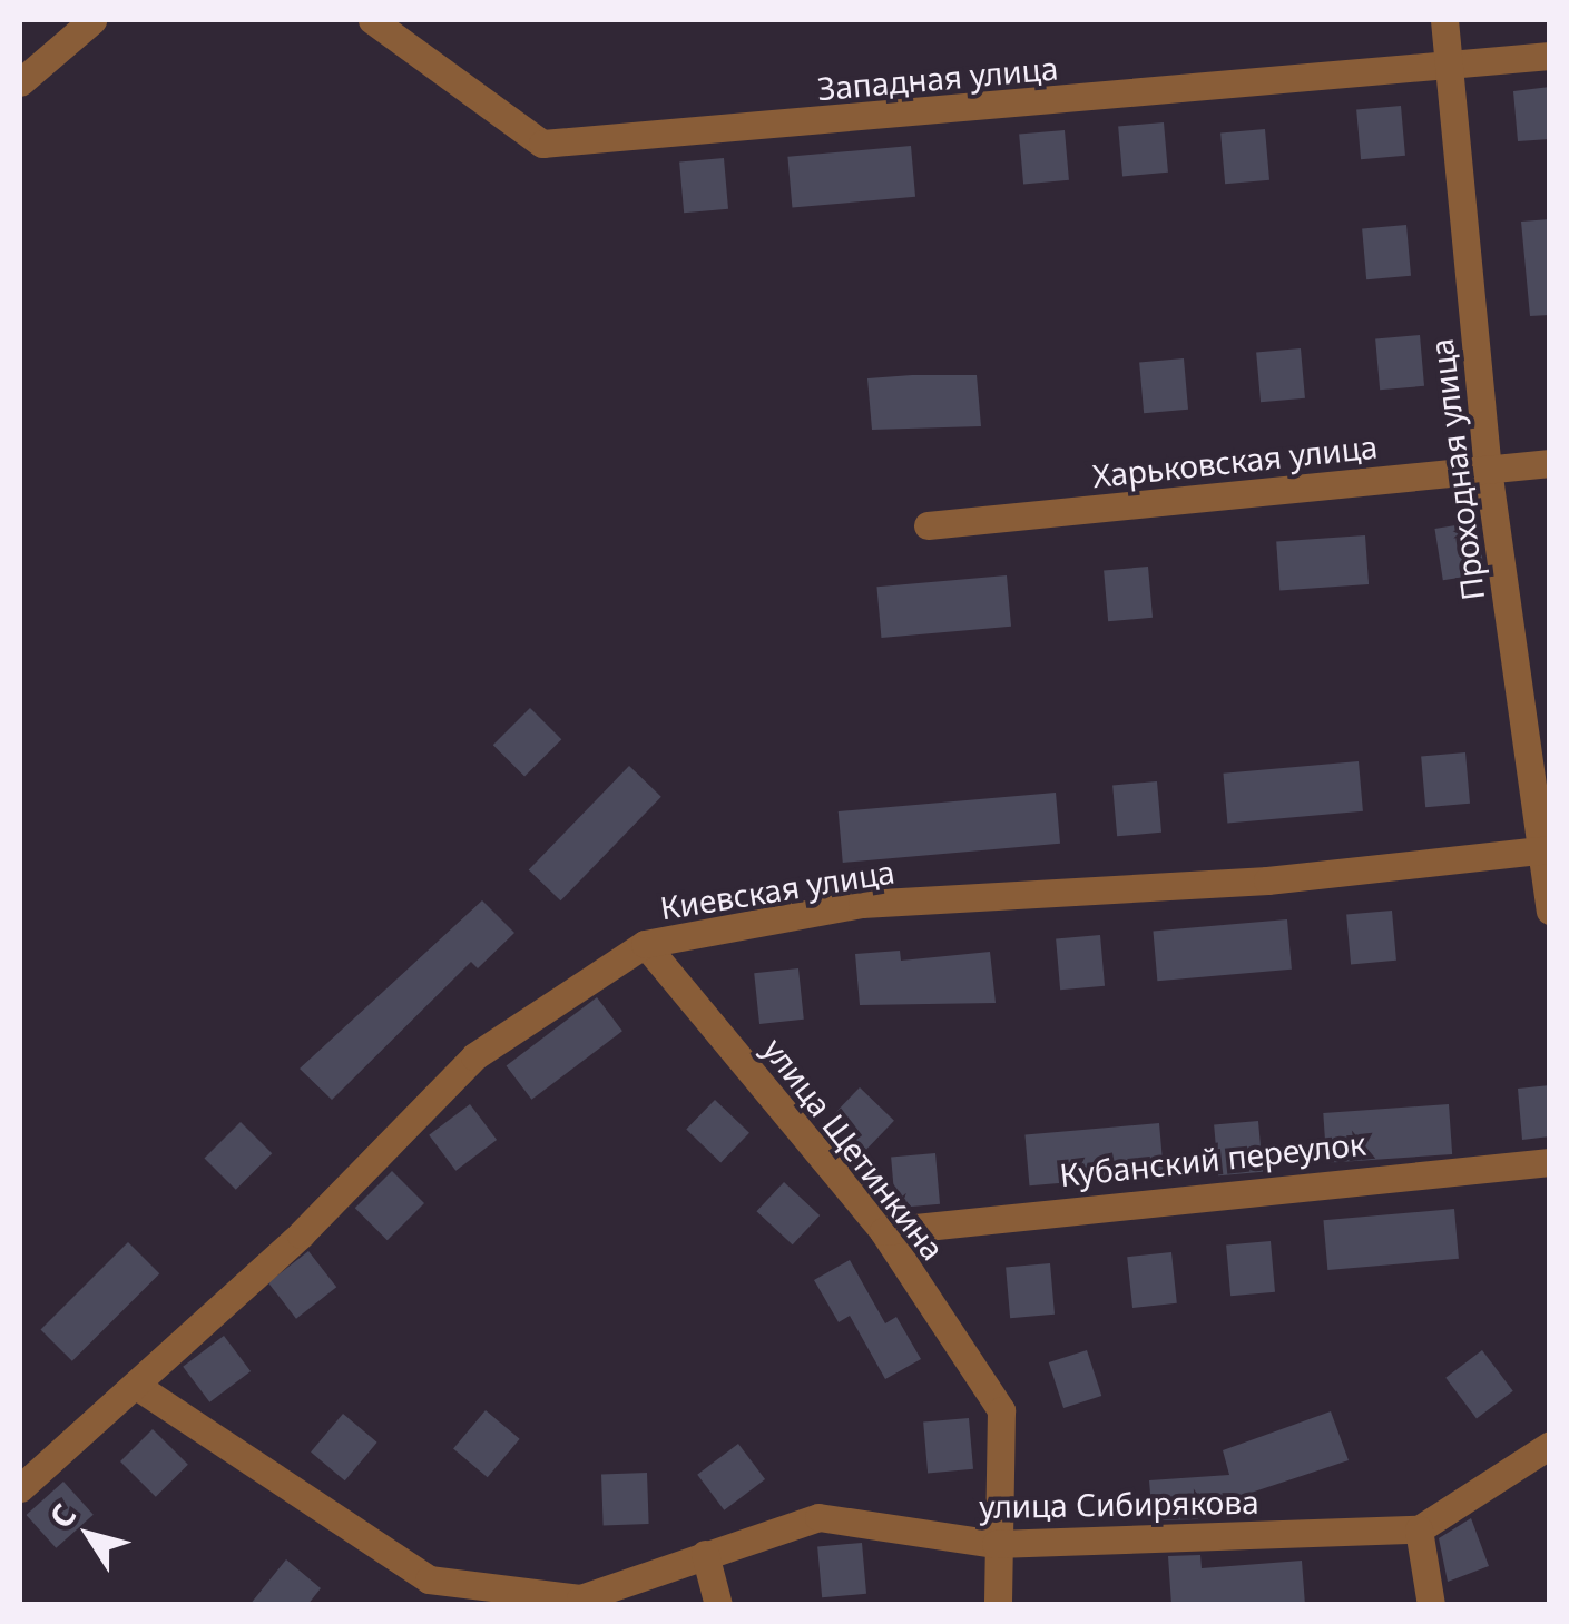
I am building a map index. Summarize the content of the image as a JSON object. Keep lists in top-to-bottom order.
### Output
{
  "streets": {
    "street": [
      "Западная улица",
      "Харьковская улица",
      "Проходная улица",
      "Киевская улица",
      "улица Щетинкина",
      "Кубанский переулок",
      "улица Сибирякова"
    ]
  },
  "crossings": [
    ["Западная улица", "Проходная улица"],
    ["Харьковская улица", "Проходная улица"],
    ["Проходная улица", "Киевская улица"],
    ["Киевская улица", "улица Щетинкина"],
    ["Киевская улица", "улица Сибирякова"],
    ["улица Щетинкина", "Кубанский переулок"],
    ["улица Щетинкина", "улица Сибирякова"]
  ],
  "north": "top left"
}
